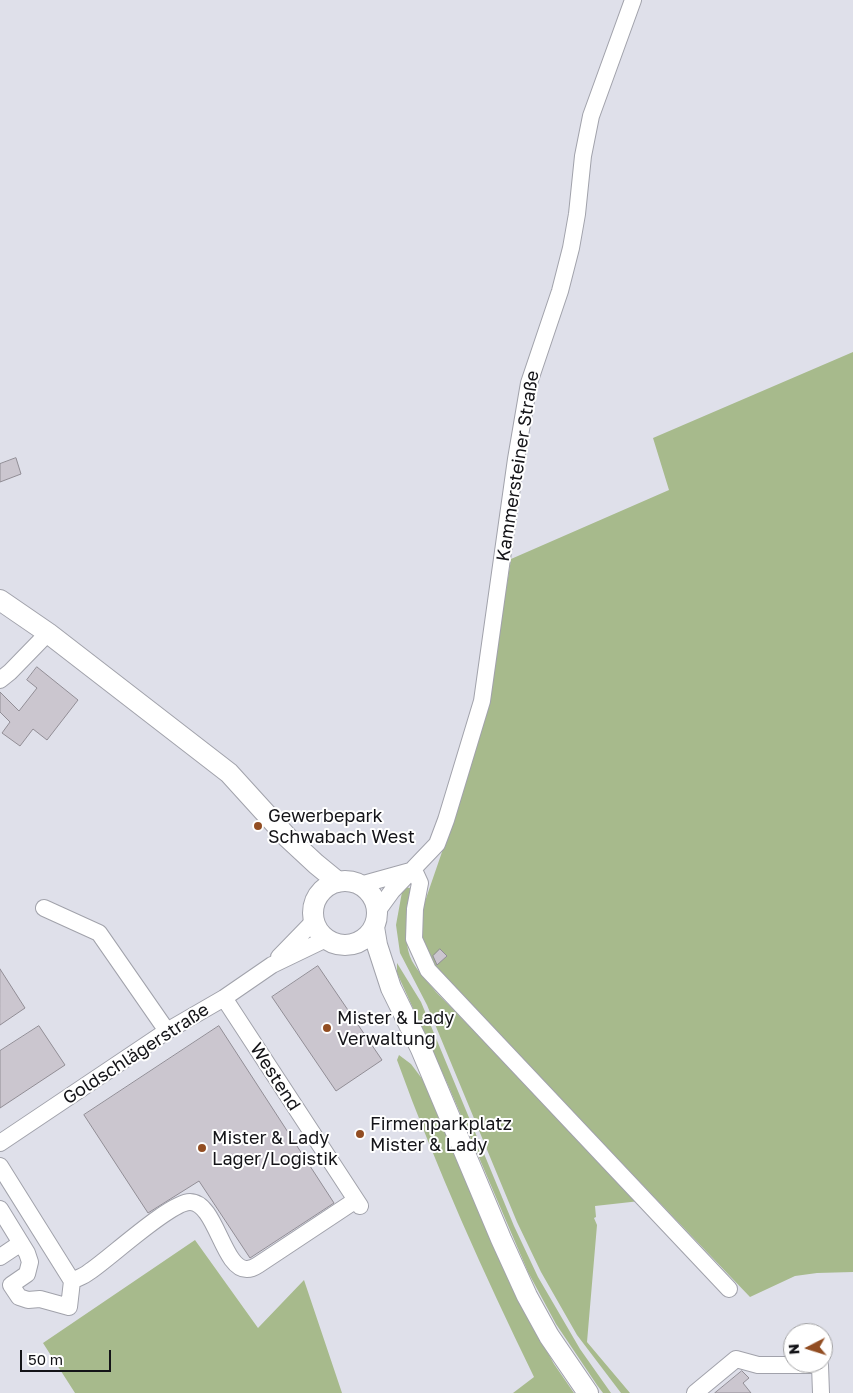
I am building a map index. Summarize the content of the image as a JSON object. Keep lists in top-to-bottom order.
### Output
{
  "streets": {
    "street": ["Kammersteiner Straße", "Goldschlägerstraße", "Westend"]
  },
  "crossings": [
    ["Kammersteiner Straße", "Goldschlägerstraße"],
    ["Goldschlägerstraße", "Westend"]
  ],
  "places": [
    "Gewerbepark Schwabach West",
    "Mister & Lady Verwaltung",
    "Firmenparkplatz Mister & Lady",
    "Mister & Lady Lager/Logistik"
  ],
  "scale_bar": "50 m",
  "north": "left"
}
